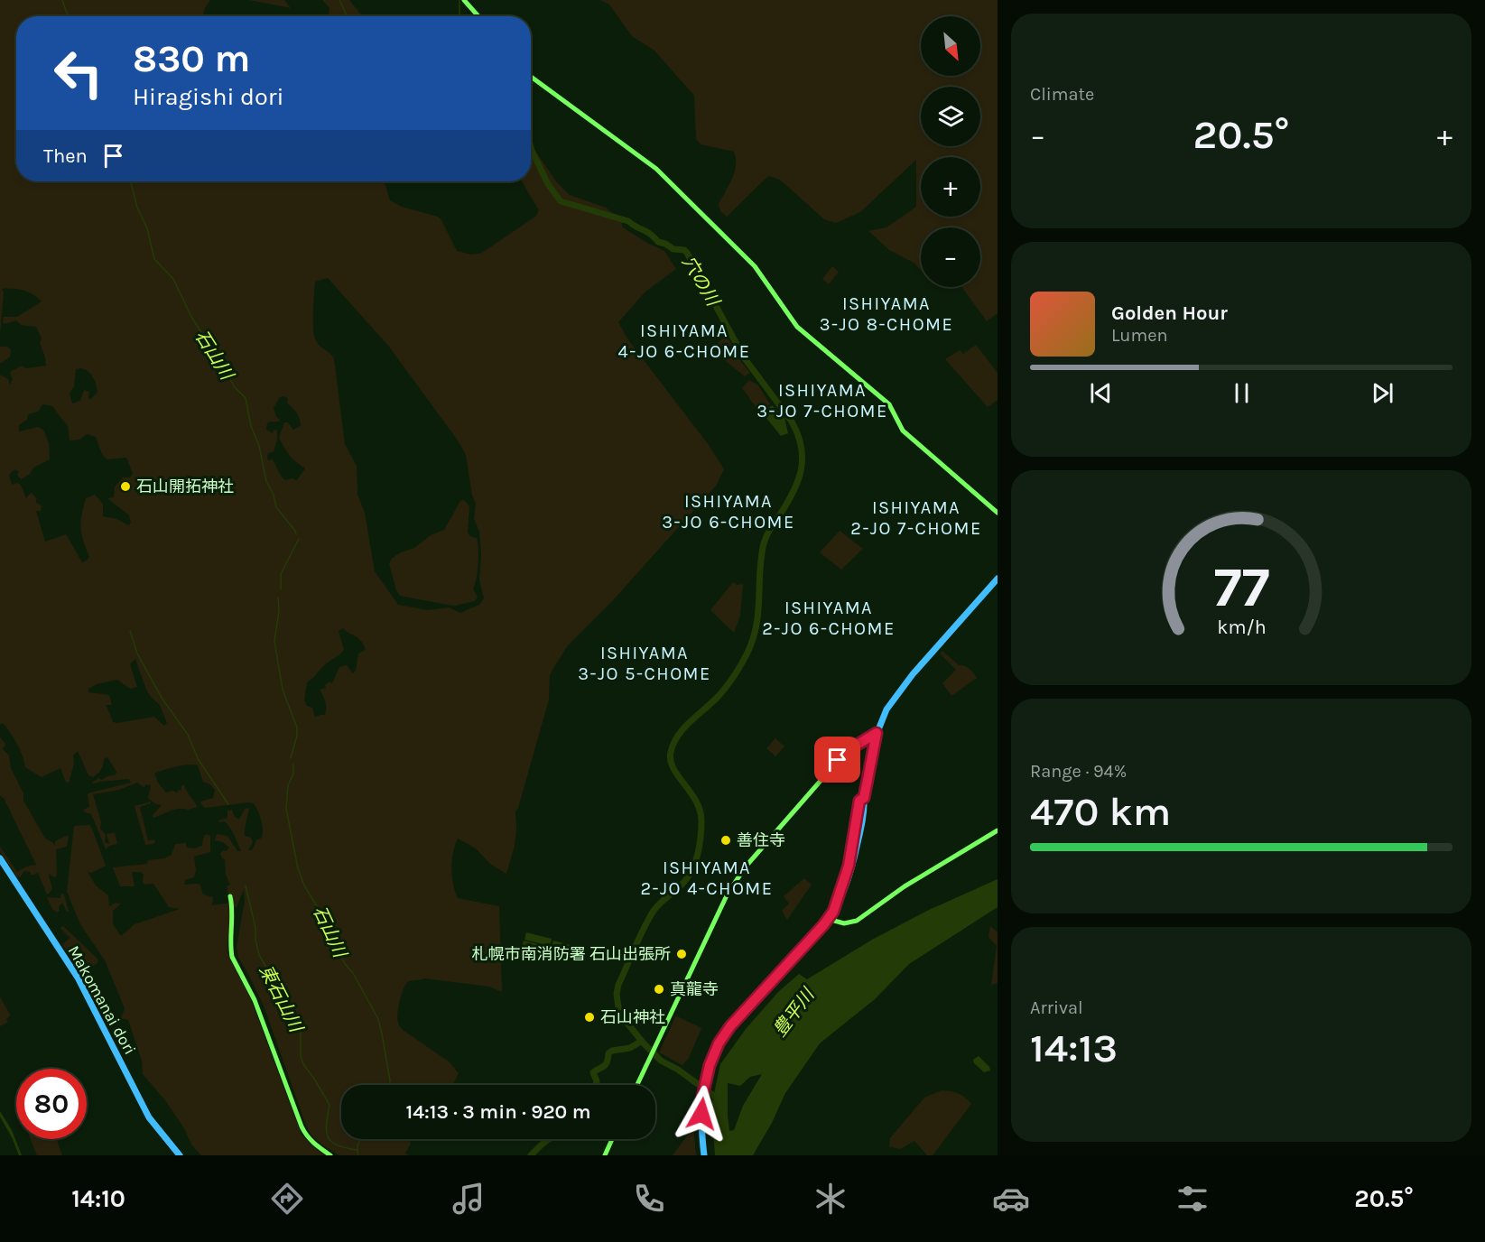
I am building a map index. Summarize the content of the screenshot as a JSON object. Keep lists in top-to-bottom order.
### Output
{
  "streets": {
    "highway": ["Makomanai dori"]
  },
  "districts": [
    "ISHIYAMA 3-JO 8-CHOME",
    "ISHIYAMA 4-JO 6-CHOME",
    "ISHIYAMA 3-JO 7-CHOME",
    "ISHIYAMA 3-JO 6-CHOME",
    "ISHIYAMA 2-JO 7-CHOME",
    "ISHIYAMA 2-JO 6-CHOME",
    "ISHIYAMA 3-JO 5-CHOME",
    "ISHIYAMA 2-JO 4-CHOME"
  ],
  "water": [
    "穴の川",
    "石山川",
    "東石山川",
    "豊平川"
  ],
  "places": [
    "石山開拓神社",
    "善住寺",
    "札幌市南消防署 石山出張所",
    "真龍寺",
    "石山神社"
  ],
  "north": "bottom right",
  "page": {
    "tile": [
      "Climate",
      ["Range · 94%", "470 km"],
      ["Arrival", "14:13"]
    ],
    "map_buttons": ["+", "−"],
    "turn": ["830 m", "Hiragishi dori"],
    "heat": ["−", "20.5°", "+"],
    "then": "Then",
    "song": ["Golden Hour", "Lumen"],
    "limit": "80",
    "trip": "14:13 · 3 min · 920 m",
    "tabs": ["14:10", "20.5°"],
    "gauge": ["77", "km/h"]
  }
}
